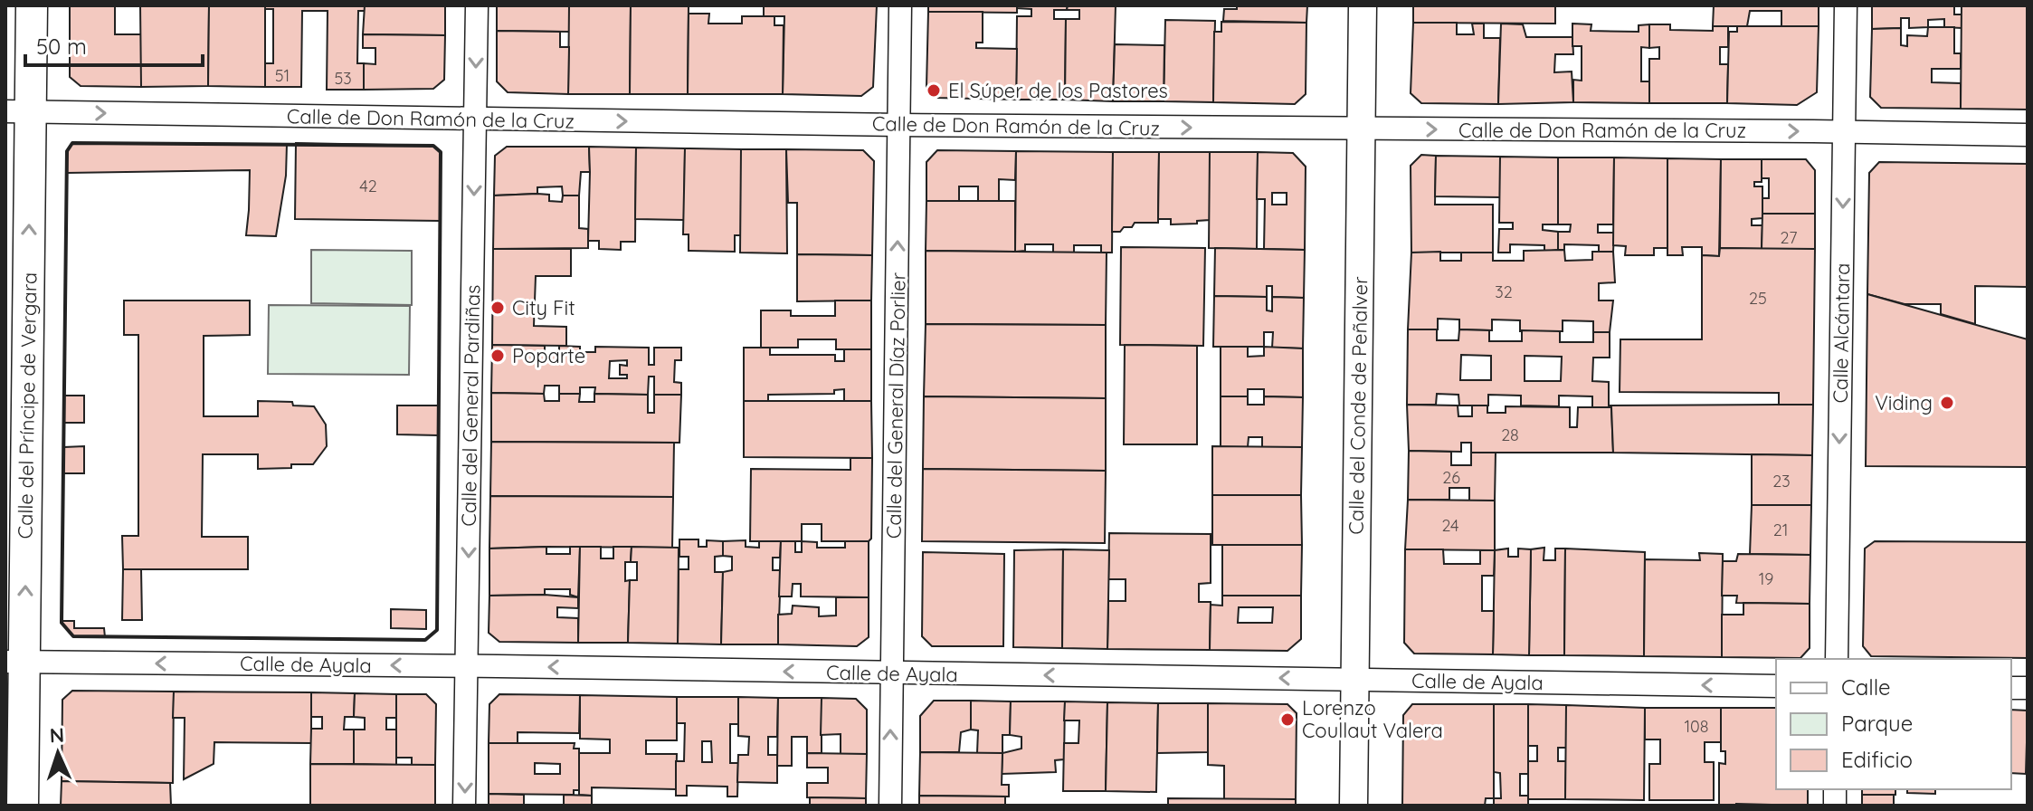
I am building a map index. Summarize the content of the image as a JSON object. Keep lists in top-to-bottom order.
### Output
{
  "streets": {
    "main road": ["Calle del Príncipe de Vergara"],
    "street": [
      "Calle de Don Ramón de la Cruz",
      "Calle Alcántara",
      "Calle del General Pardiñas",
      "Calle del General Díaz Porlier",
      "Calle del Conde de Peñalver",
      "Calle de Ayala"
    ]
  },
  "crossings": [
    ["Calle de Don Ramón de la Cruz", "Calle Alcántara"],
    ["Calle de Don Ramón de la Cruz", "Calle del Príncipe de Vergara"],
    ["Calle de Don Ramón de la Cruz", "Calle del General Pardiñas"],
    ["Calle de Don Ramón de la Cruz", "Calle del General Díaz Porlier"],
    ["Calle de Don Ramón de la Cruz", "Calle del Conde de Peñalver"],
    ["Calle del Príncipe de Vergara", "Calle de Ayala"],
    ["Calle del General Pardiñas", "Calle de Ayala"],
    ["Calle del General Díaz Porlier", "Calle de Ayala"],
    ["Calle del Conde de Peñalver", "Calle de Ayala"]
  ],
  "one_way": [
    "Calle de Don Ramón de la Cruz",
    "Calle Alcántara",
    "Calle del Príncipe de Vergara",
    "Calle del General Pardiñas",
    "Calle del General Díaz Porlier",
    "Calle de Ayala"
  ],
  "places": [
    "El Súper de los Pastores",
    "City Fit",
    "Poparte",
    "Viding",
    "Lorenzo Coullaut Valera"
  ],
  "house_numbers": [
    "51",
    "53",
    "42",
    "27",
    "32",
    "25",
    "28",
    "26",
    "23",
    "24",
    "21",
    "19",
    "108"
  ],
  "legend": ["Calle", "Parque", "Edificio"],
  "scale_bar": "50 m",
  "north": "top"
}
